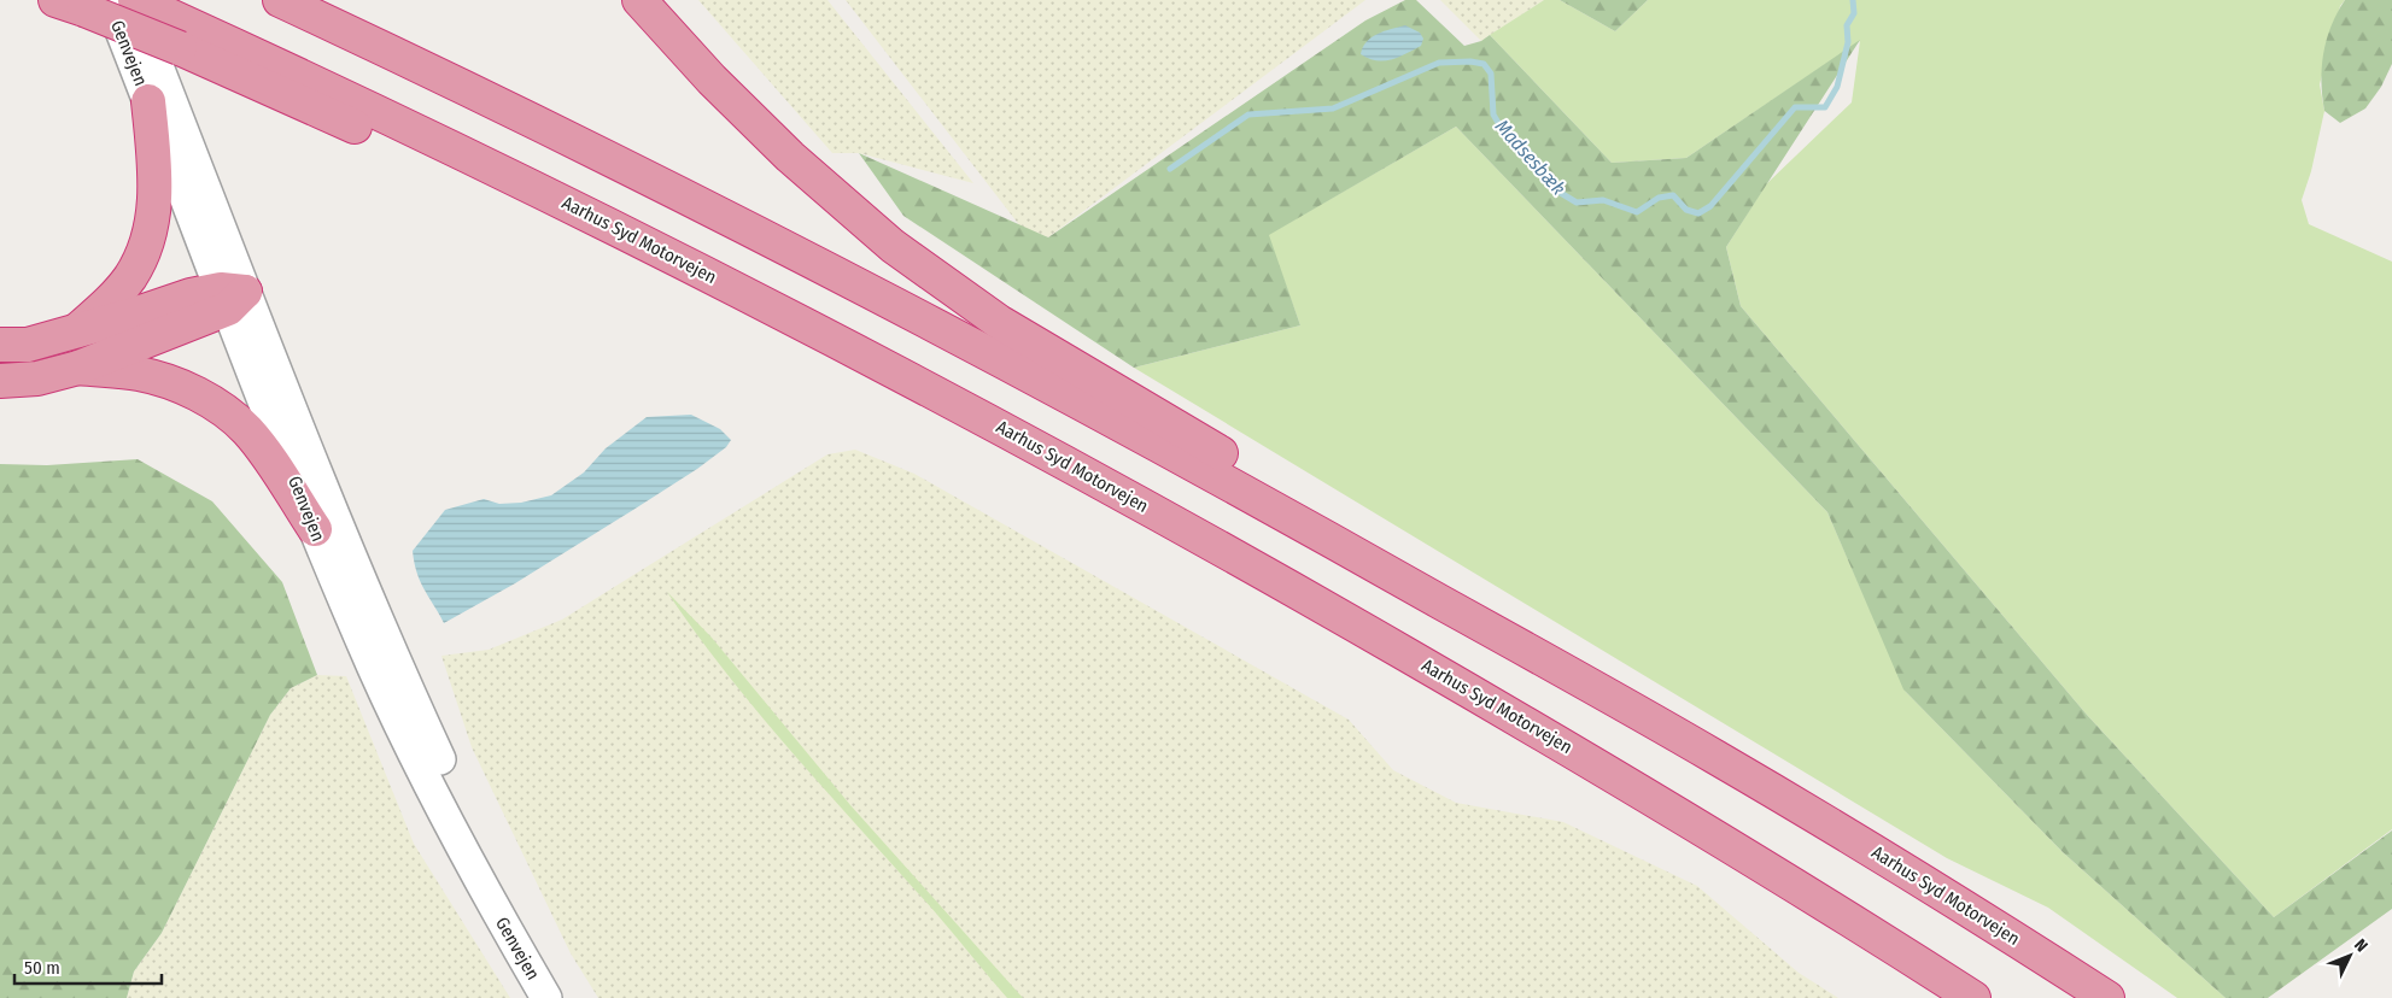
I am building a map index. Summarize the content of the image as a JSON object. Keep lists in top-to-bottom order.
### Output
{
  "streets": {
    "highway": ["Aarhus Syd Motorvejen"],
    "street": ["Genvejen"]
  },
  "crossings": [
    ["Genvejen", "Aarhus Syd Motorvejen"]
  ],
  "water": ["Madsesbæk"],
  "scale_bar": "50 m",
  "north": "top right"
}
